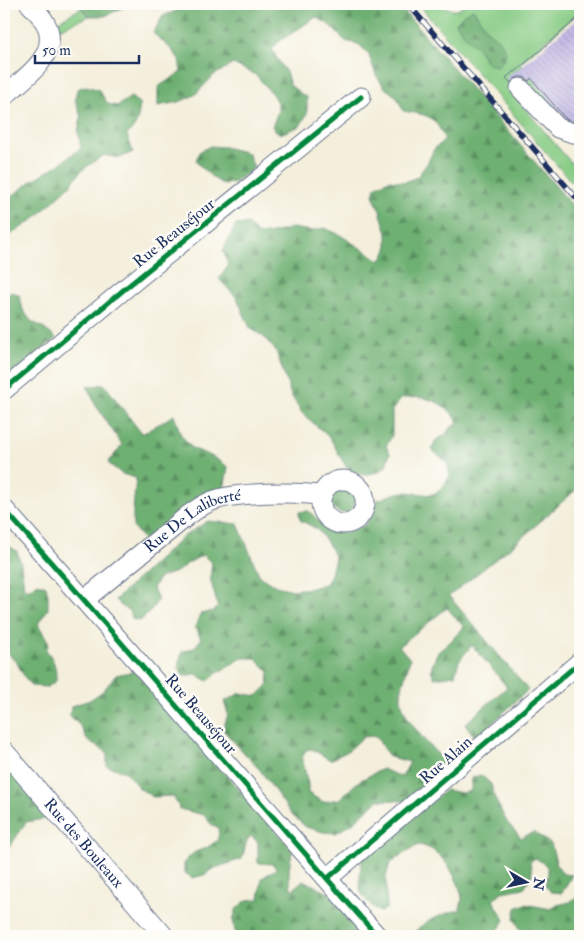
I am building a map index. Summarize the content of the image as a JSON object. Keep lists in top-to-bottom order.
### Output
{
  "streets": {
    "street": [
      "Rue Beauséjour",
      "Rue De Laliberté",
      "Rue Alain",
      "Rue des Bouleaux"
    ]
  },
  "crossings": [
    ["Rue Beauséjour", "Rue De Laliberté"],
    ["Rue Beauséjour", "Rue Alain"]
  ],
  "scale_bar": "50 m",
  "north": "right"
}
